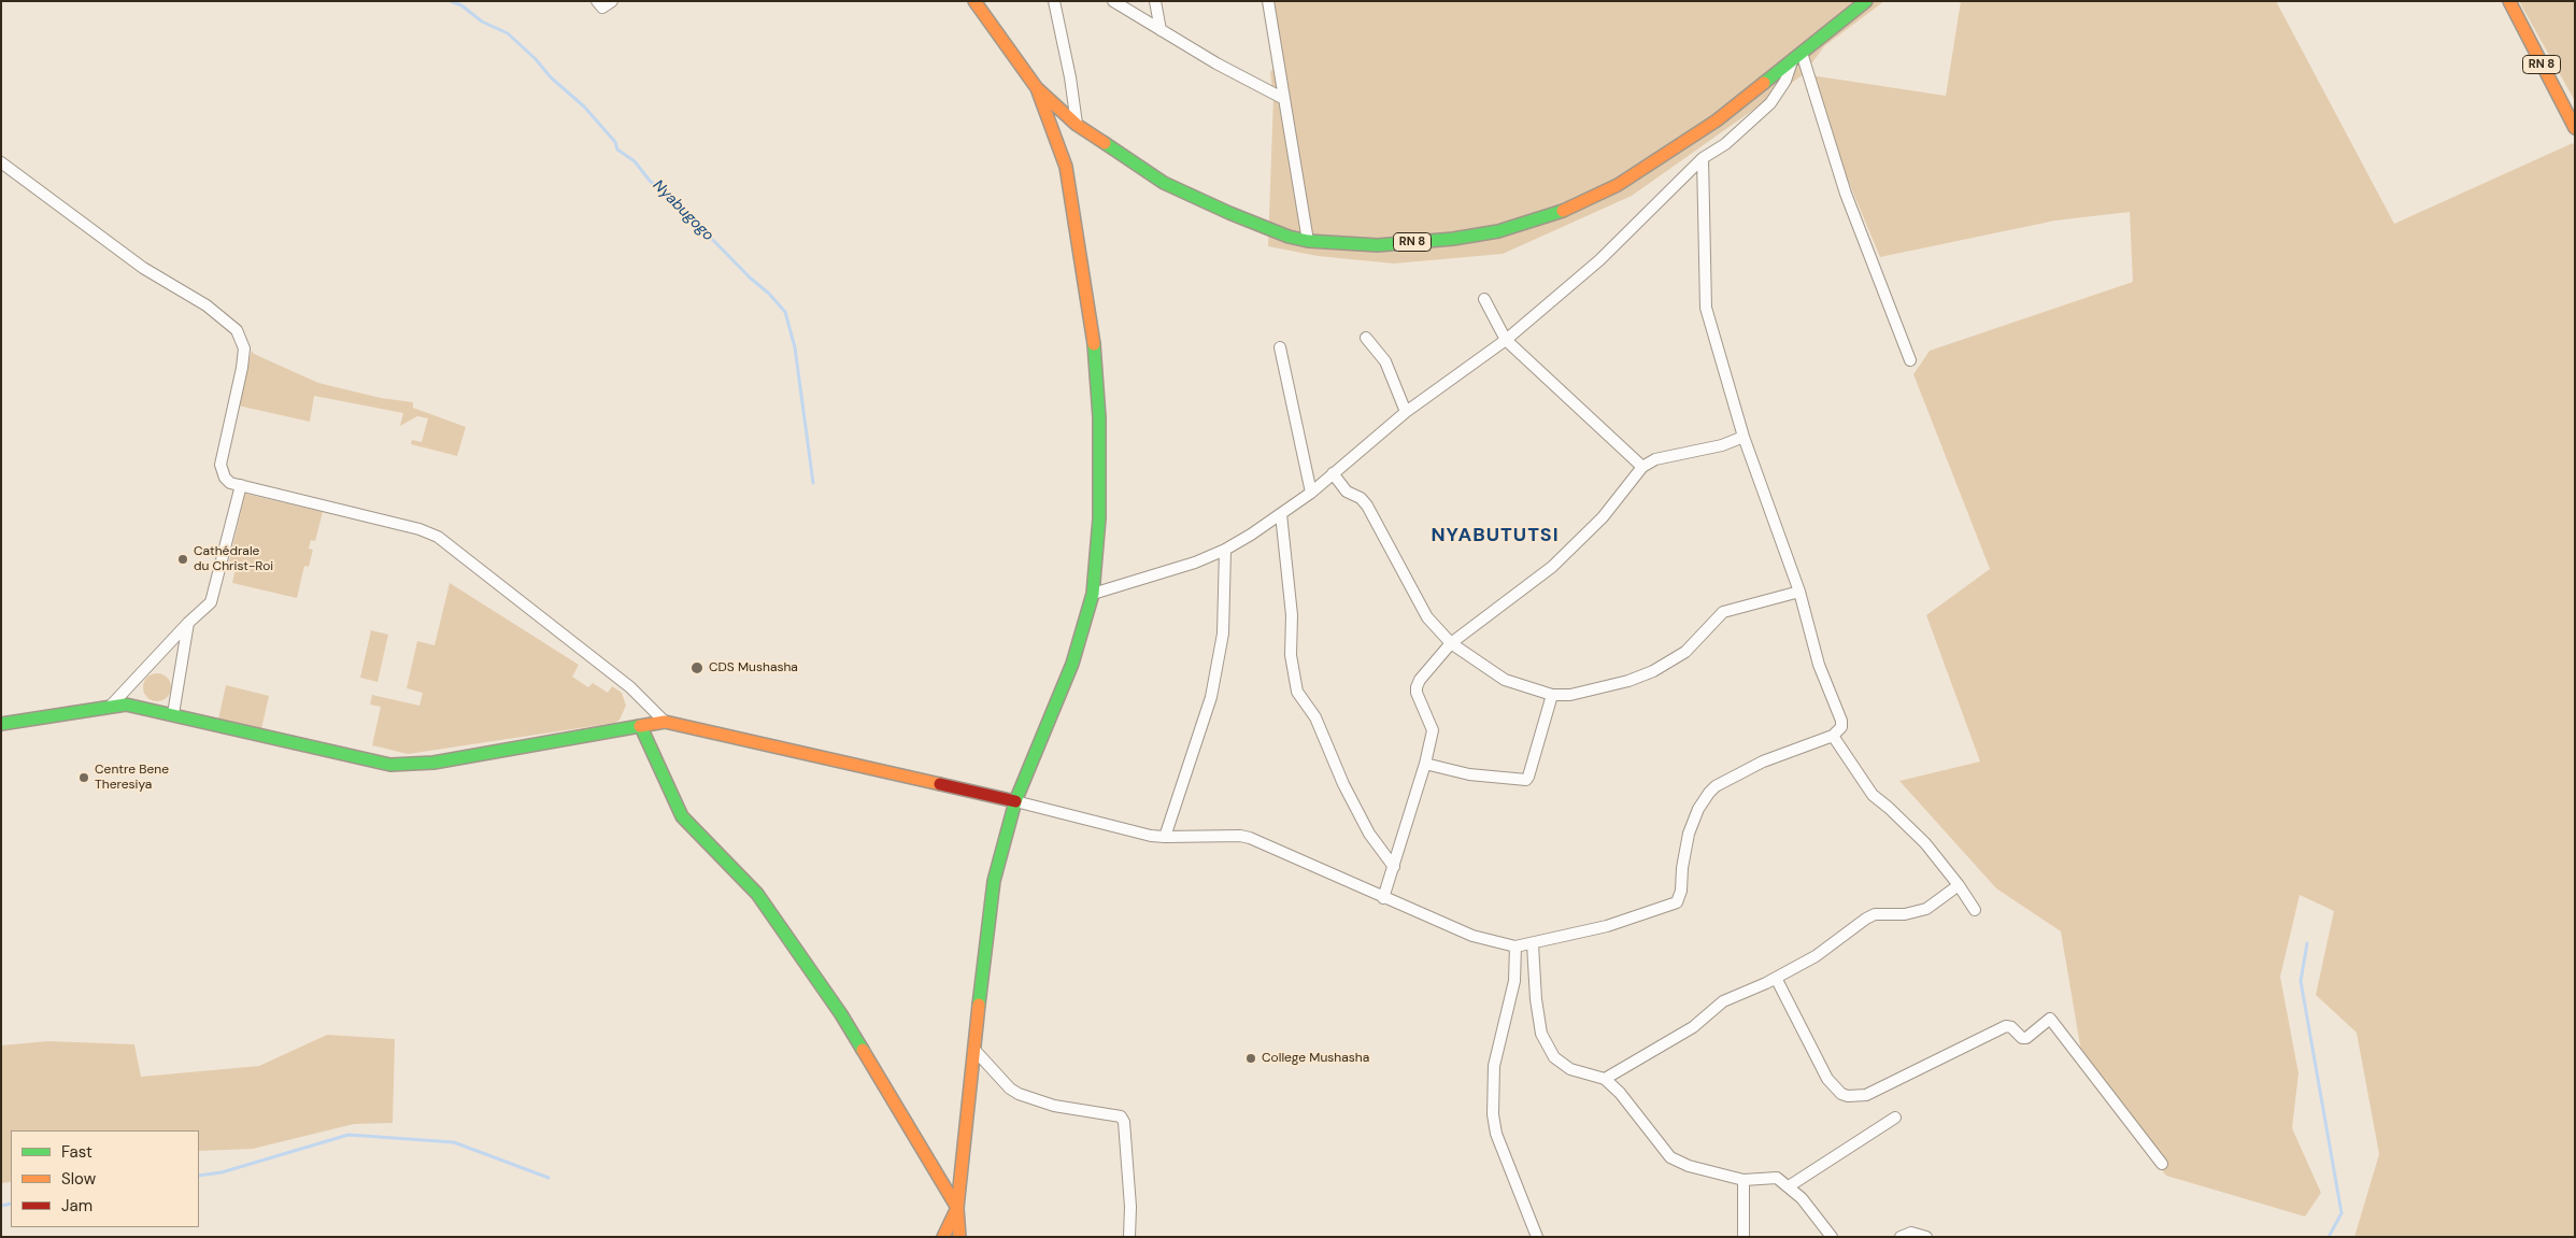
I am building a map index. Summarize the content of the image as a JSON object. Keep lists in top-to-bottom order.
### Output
{
  "streets": {
    "street": ["RN 8"]
  },
  "districts": ["NYABUTUTSI"],
  "water": ["Nyabugogo"],
  "places": [
    "Cathédrale du Christ-Roi",
    "CDS Mushasha",
    "Centre Bene Theresiya",
    "College Mushasha"
  ],
  "legend": ["Fast", "Slow", "Jam"]
}
